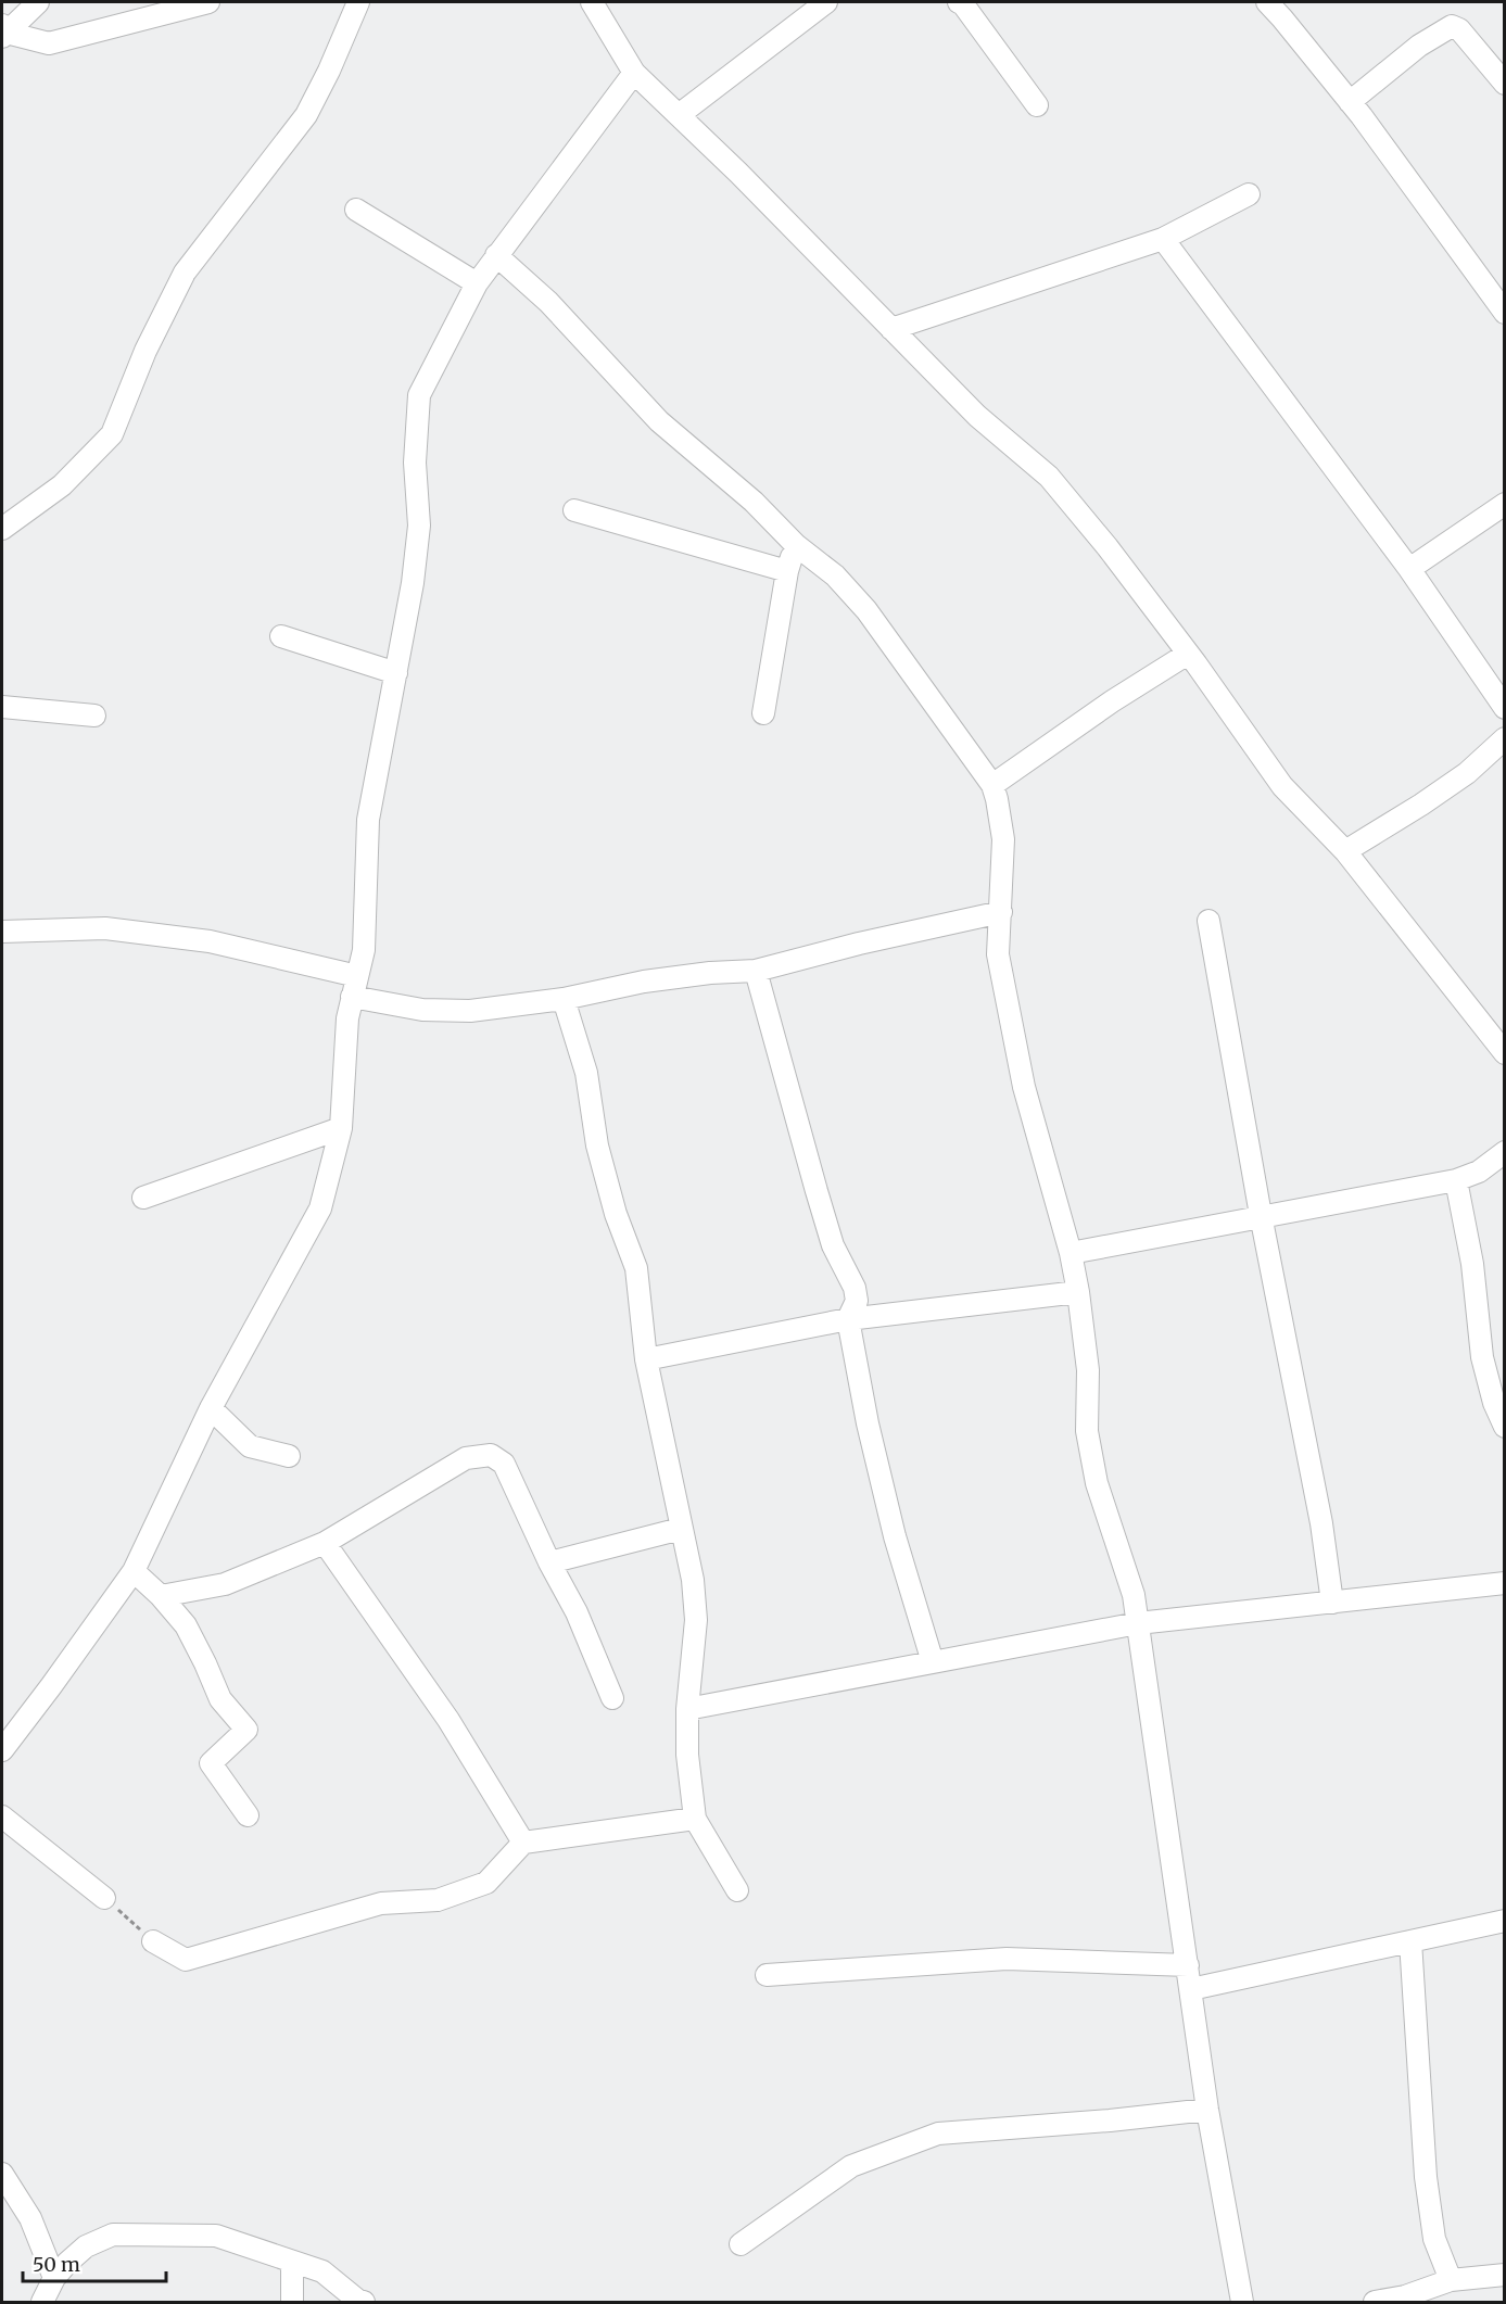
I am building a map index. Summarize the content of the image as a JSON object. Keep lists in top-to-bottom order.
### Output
{
  "scale_bar": "50 m"
}
